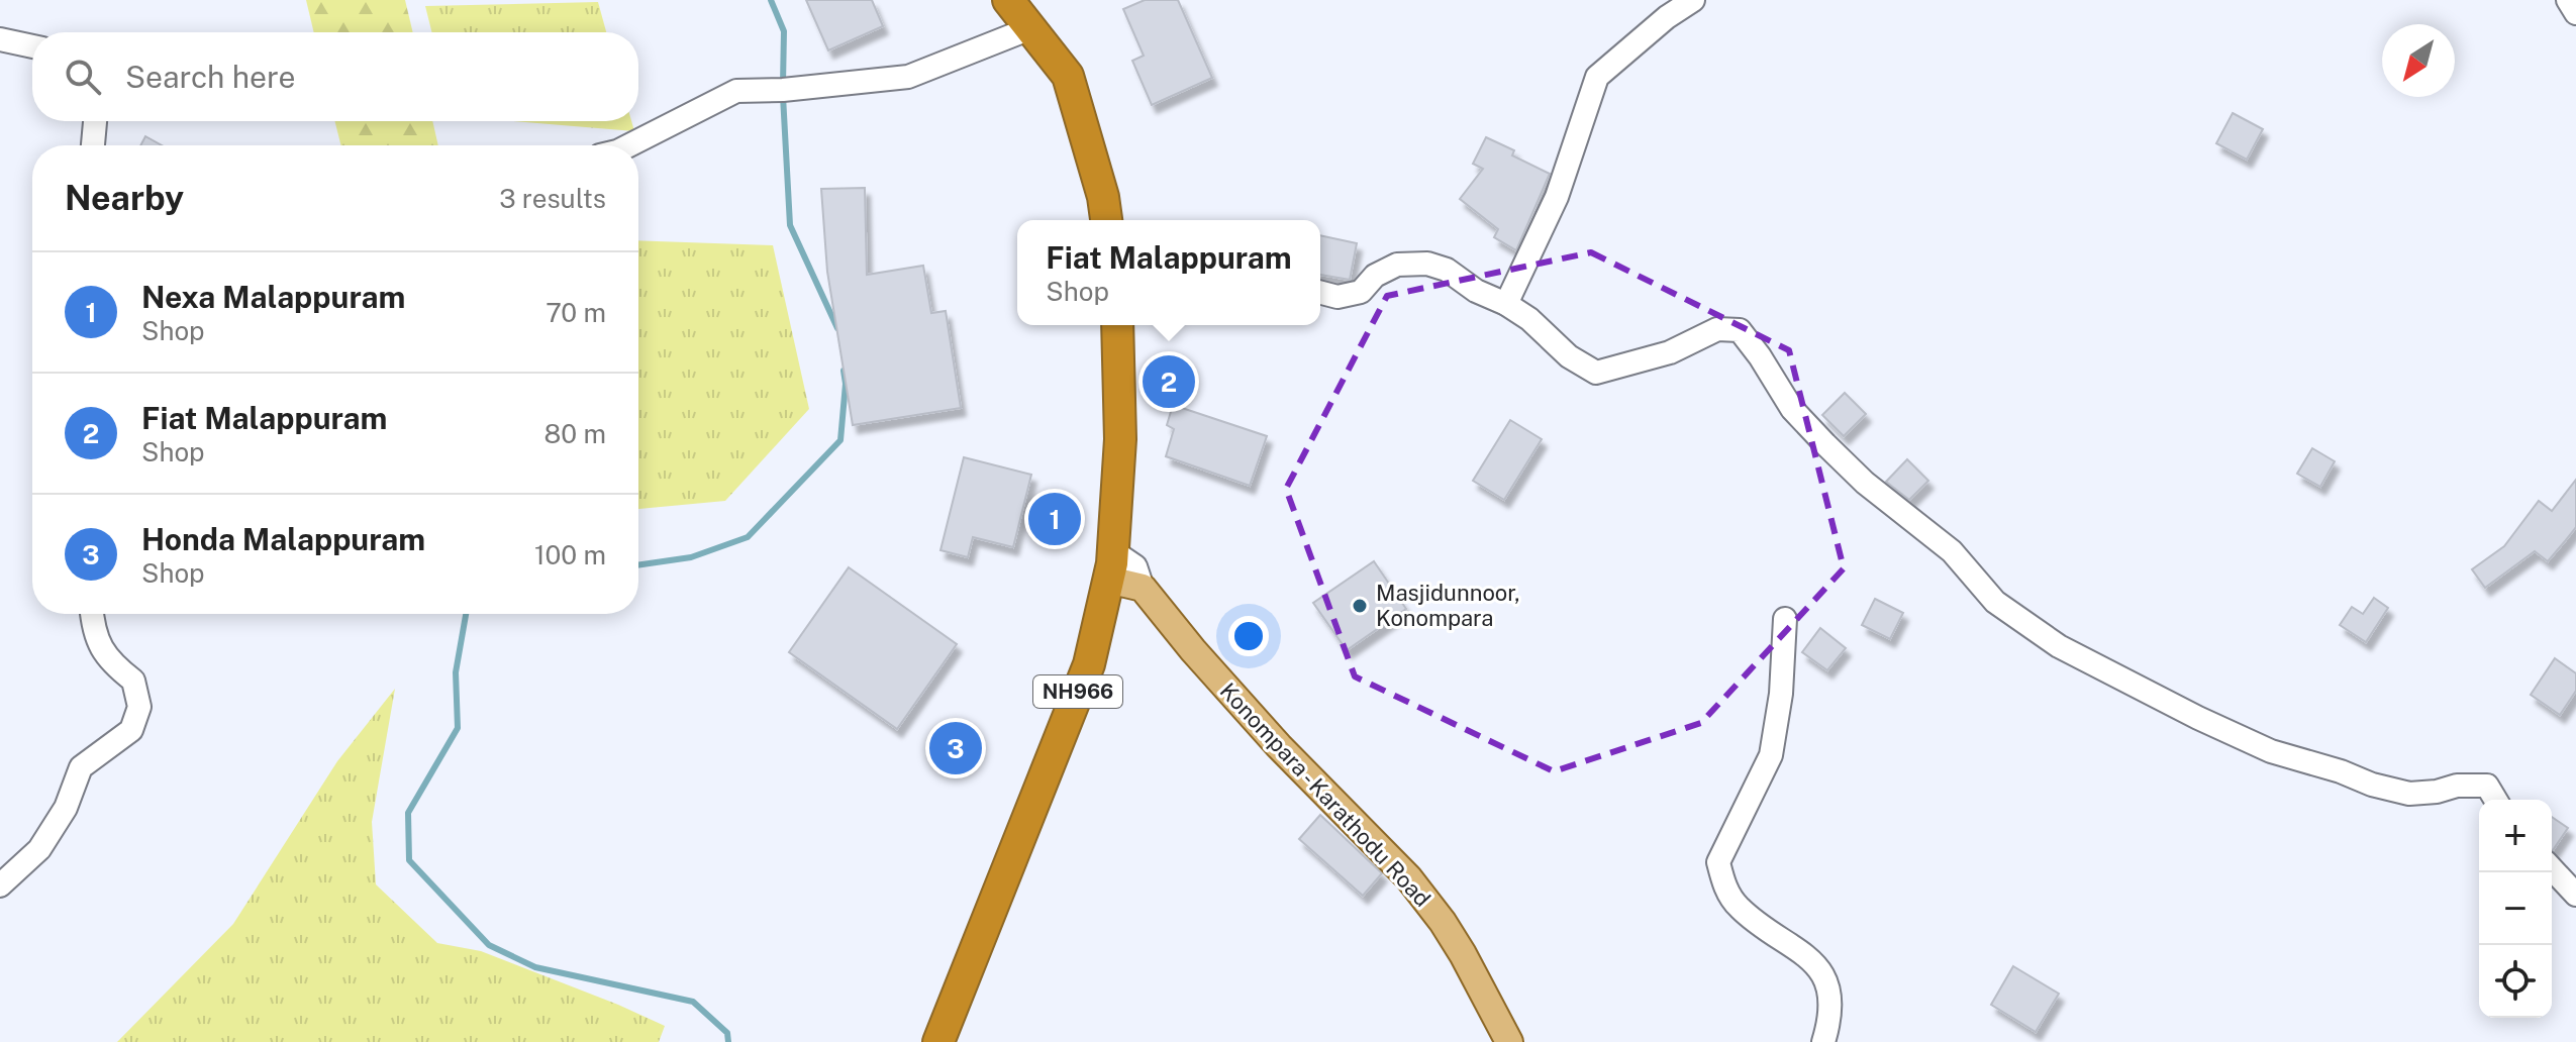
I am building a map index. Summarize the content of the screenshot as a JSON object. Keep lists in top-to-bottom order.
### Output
{
  "streets": {
    "highway": ["NH966"],
    "main road": ["Konompara - Karathodu Road"]
  },
  "crossings": [
    ["NH966", "Konompara - Karathodu Road"]
  ],
  "places": ["Masjidunnoor, Konompara"],
  "north": "bottom left",
  "page": {
    "search": "Search here",
    "heading": ["Nearby", "3 results"],
    "popup": ["Fiat Malappuram", "Shop"],
    "list": [
      {
        "mark": "1",
        "name": "Nexa Malappuram",
        "note": "Shop",
        "value": "70 m"
      },
      {
        "mark": "2",
        "name": "Fiat Malappuram",
        "note": "Shop",
        "value": "80 m"
      },
      {
        "mark": "3",
        "name": "Honda Malappuram",
        "note": "Shop",
        "value": "100 m"
      }
    ],
    "pins": ["2", "1", "3"],
    "map_buttons": ["+", "−"]
  }
}
